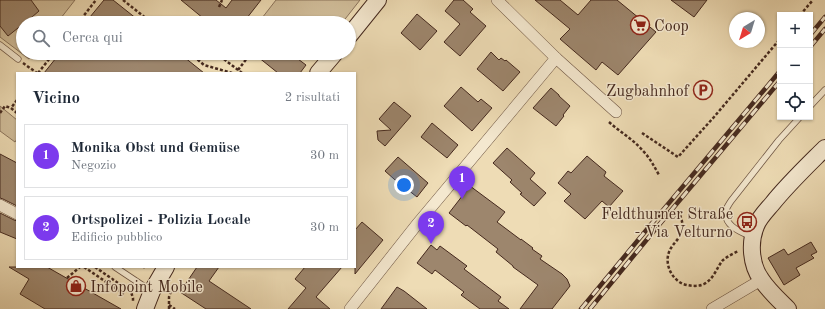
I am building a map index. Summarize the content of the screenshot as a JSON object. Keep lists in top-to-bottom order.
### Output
{
  "places": {
    "supermarket": ["Coop"],
    "parking": ["Zugbahnhof"],
    "bus stop": ["Feldthurner Straße - Via Velturno"],
    "shop": ["Infopoint Mobile"]
  },
  "north": "bottom left",
  "page": {
    "map_buttons": ["+", "−"],
    "search": "Cerca qui",
    "heading": ["Vicino", "2 risultati"],
    "list": [
      {
        "mark": "1",
        "name": "Monika Obst und Gemüse",
        "note": "Negozio",
        "value": "30 m"
      },
      {
        "mark": "2",
        "name": "Ortspolizei - Polizia Locale",
        "note": "Edificio pubblico",
        "value": "30 m"
      }
    ],
    "pins": ["1", "2"]
  }
}
